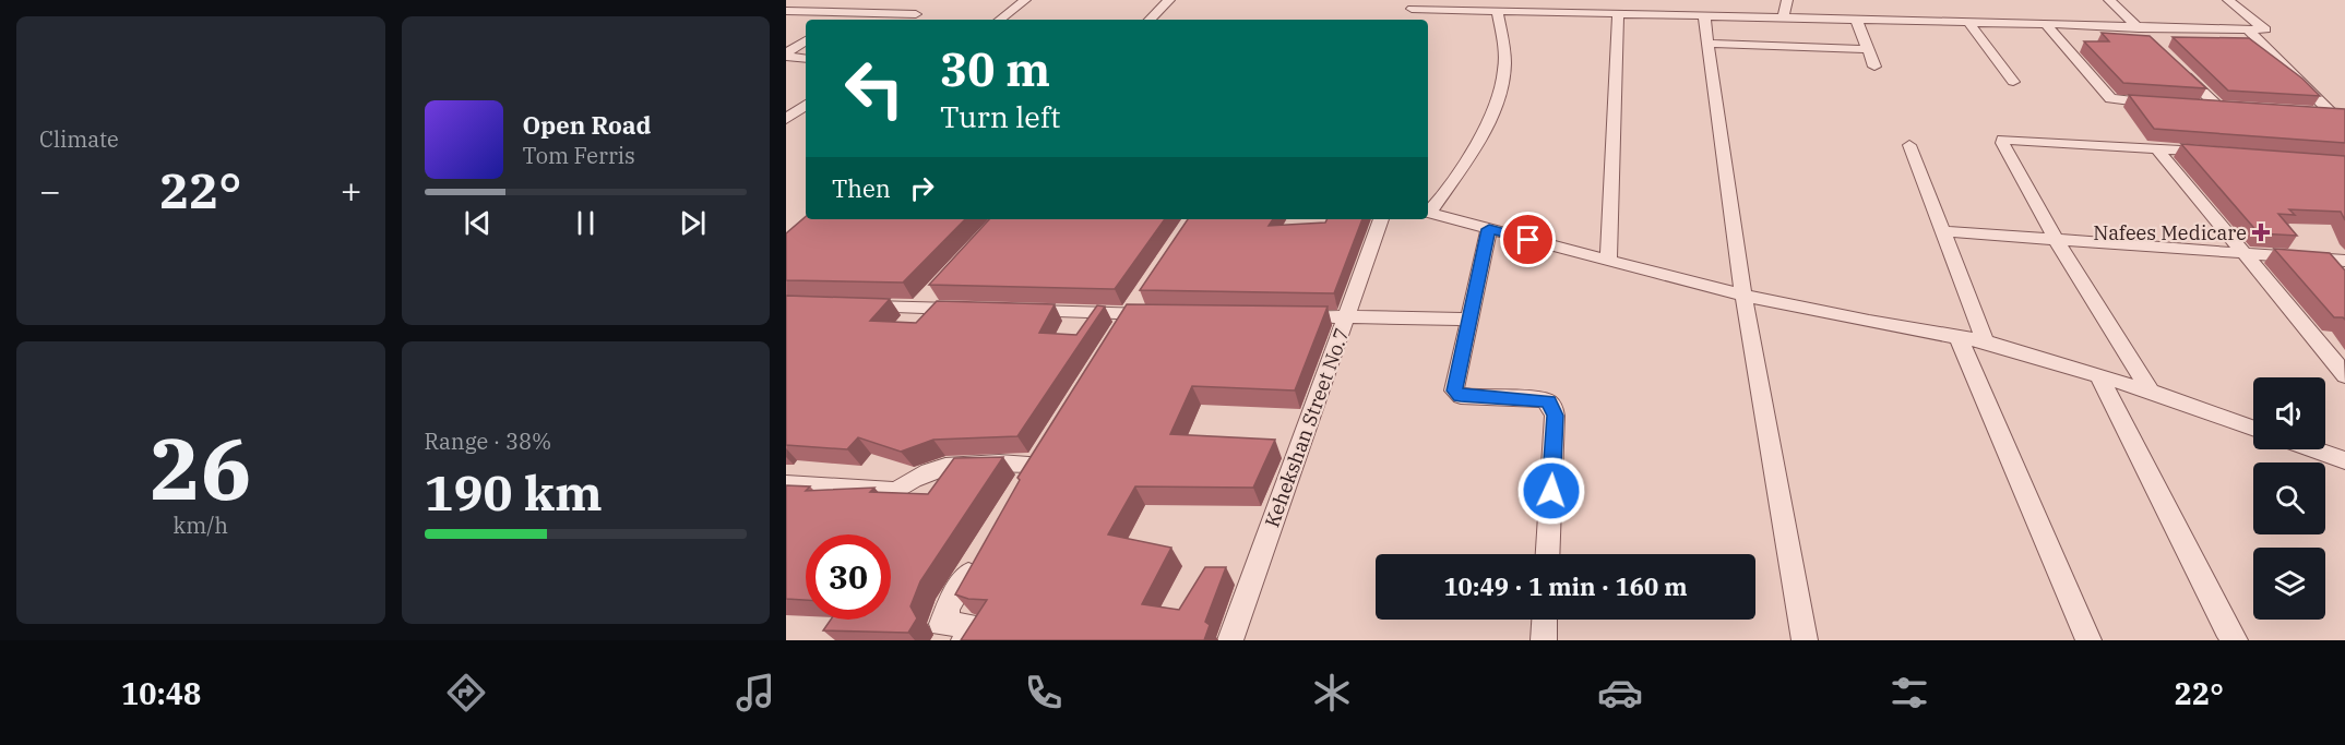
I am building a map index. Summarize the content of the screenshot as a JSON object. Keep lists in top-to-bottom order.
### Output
{
  "streets": {
    "street": ["Kehekshan Street No.7"]
  },
  "places": {
    "health": ["Nafees Medicare"]
  },
  "page": {
    "tile": [
      "Climate",
      ["26", "km/h"],
      ["Range · 38%", "190 km"]
    ],
    "turn": ["30 m", "Turn left"],
    "song": ["Open Road", "Tom Ferris"],
    "then": "Then",
    "heat": ["−", "22°", "+"],
    "limit": "30",
    "trip": "10:49 · 1 min · 160 m",
    "tabs": ["10:48", "22°"]
  }
}
